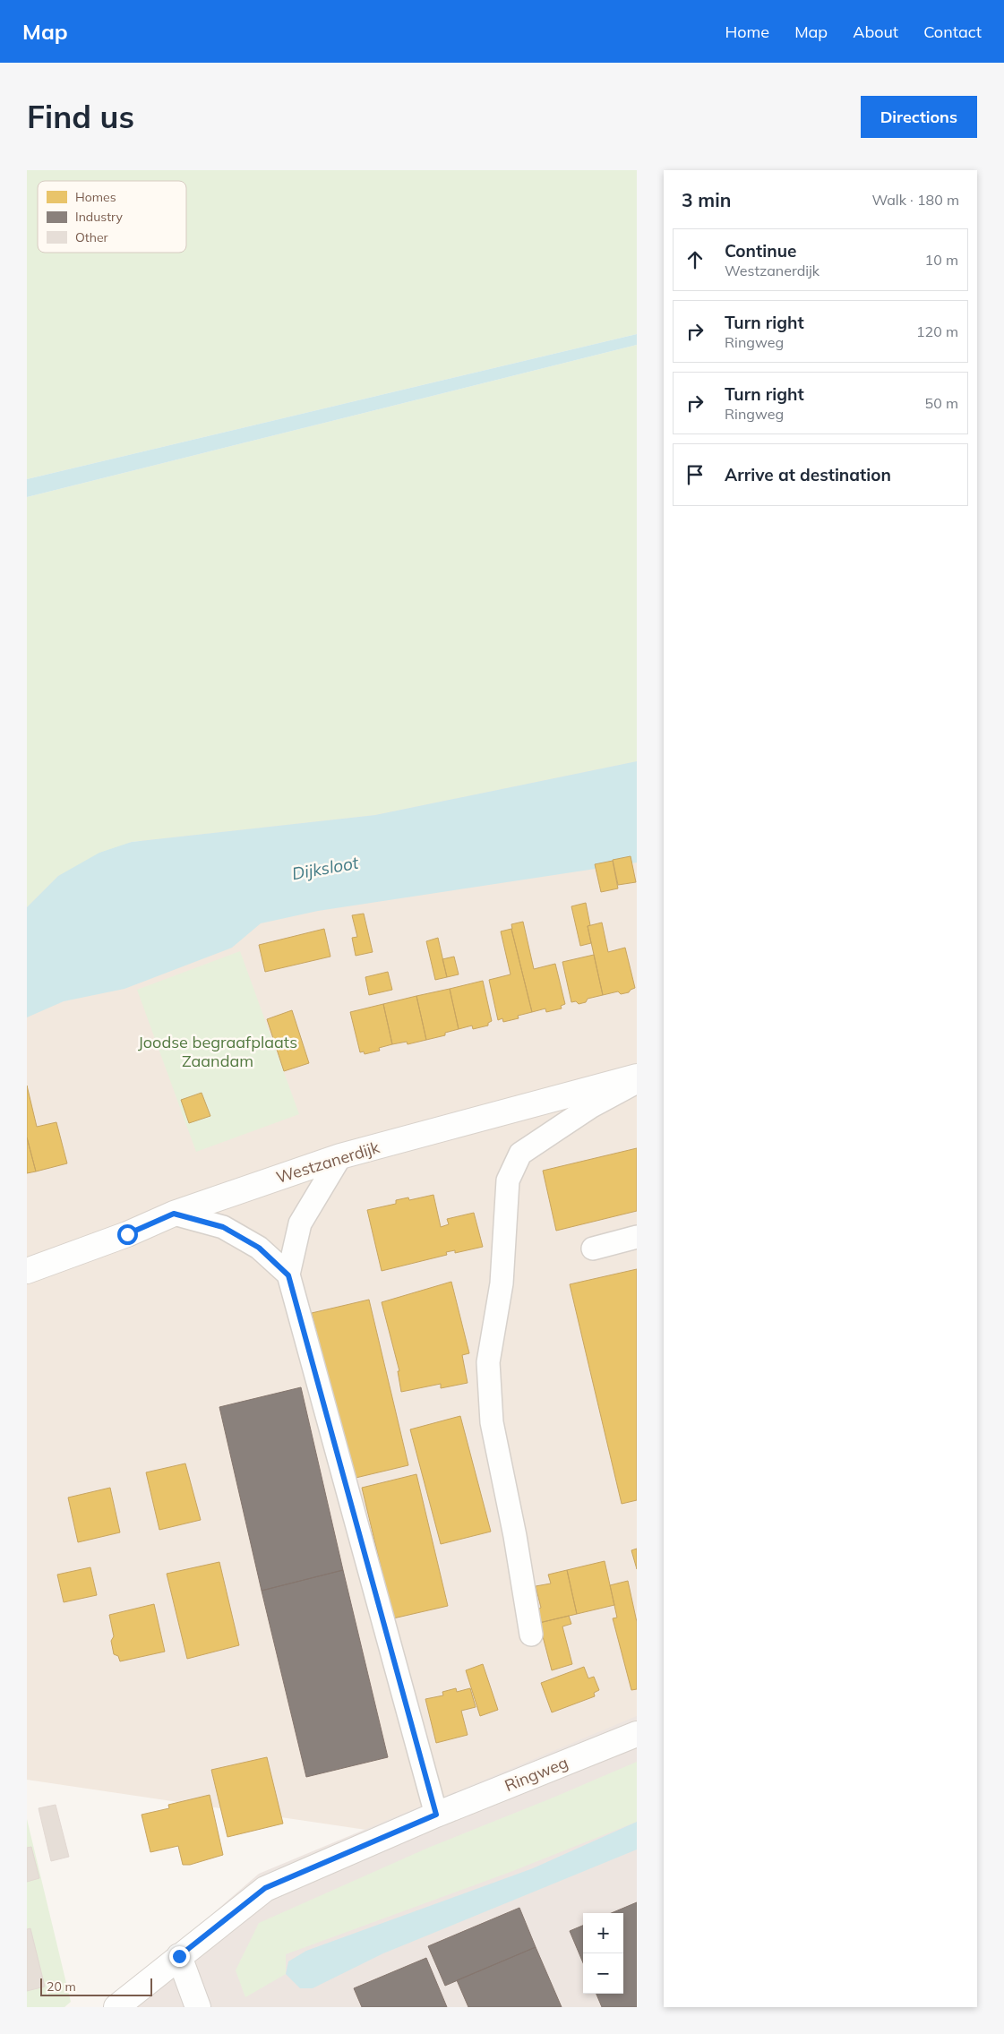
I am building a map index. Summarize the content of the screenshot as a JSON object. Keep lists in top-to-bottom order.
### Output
{
  "streets": {
    "street": ["Westzanerdijk", "Ringweg"]
  },
  "water": ["Dijksloot"],
  "parks": ["Joodse begraafplaats Zaandam"],
  "legend": ["Homes", "Industry", "Other"],
  "scale_bar": "20 m",
  "page": {
    "header": "Map",
    "nav": [
      "Home",
      "Map",
      "About",
      "Contact"
    ],
    "buttons": "Directions",
    "title": "Find us",
    "heading": ["3 min", "Walk · 180 m"],
    "list": [
      ["Continue", "Westzanerdijk", "10 m"],
      ["Turn right", "Ringweg", "120 m"],
      ["Turn right", "Ringweg", "50 m"],
      "Arrive at destination"
    ],
    "map_buttons": ["+", "−"],
    "scale": "20 m"
  }
}
